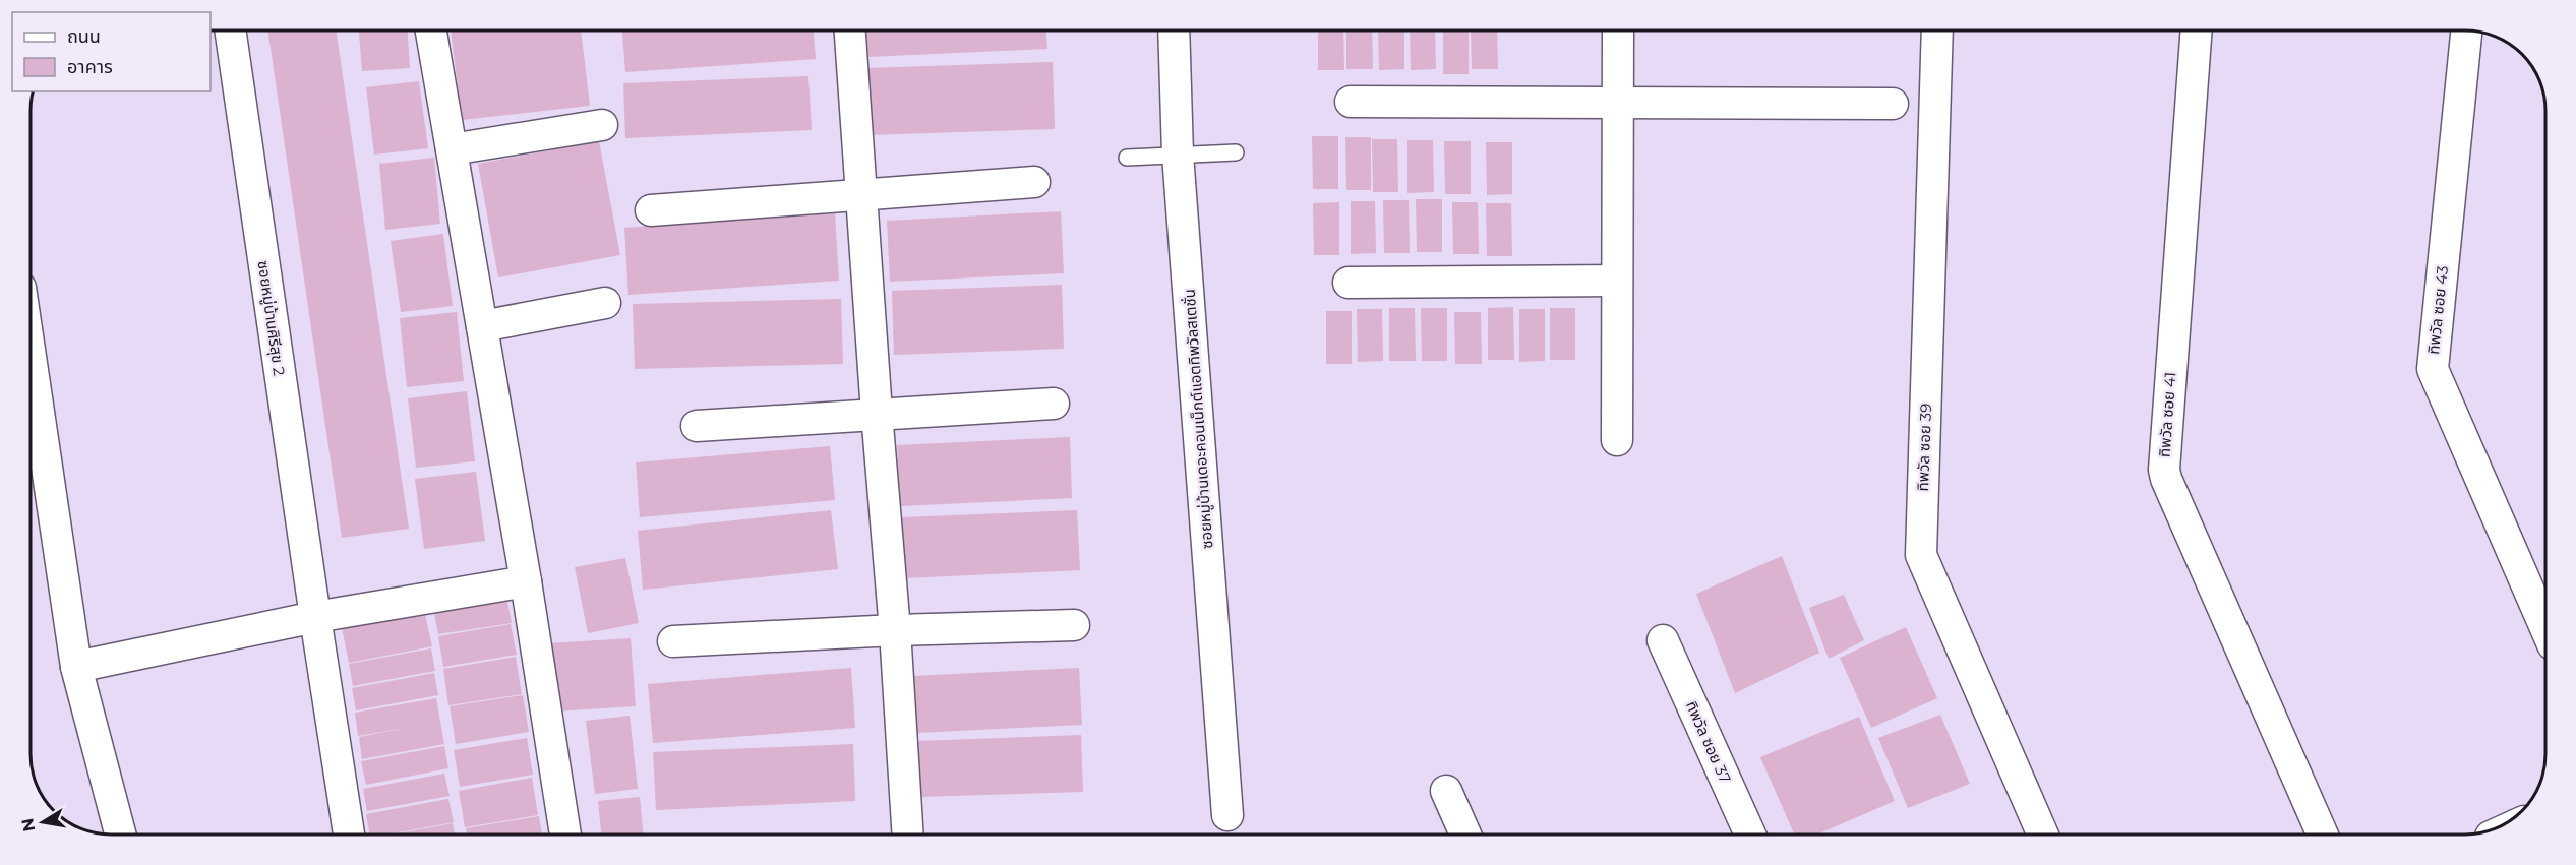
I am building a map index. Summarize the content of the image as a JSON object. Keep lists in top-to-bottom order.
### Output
{
  "streets": {
    "street": [
      "ทิพวัล ซอย 43",
      "ซอยหมู่บ้านศิรีสุข 2",
      "ทิพวัล ซอย 41",
      "ซอยหมู่บ้านเดอะคอนเน็กต์แอตทิพวัลสเตชั่น",
      "ทิพวัล ซอย 39",
      "ทิพวัล ซอย 37"
    ]
  },
  "legend": ["ถนน", "อาคาร"],
  "north": "left"
}
